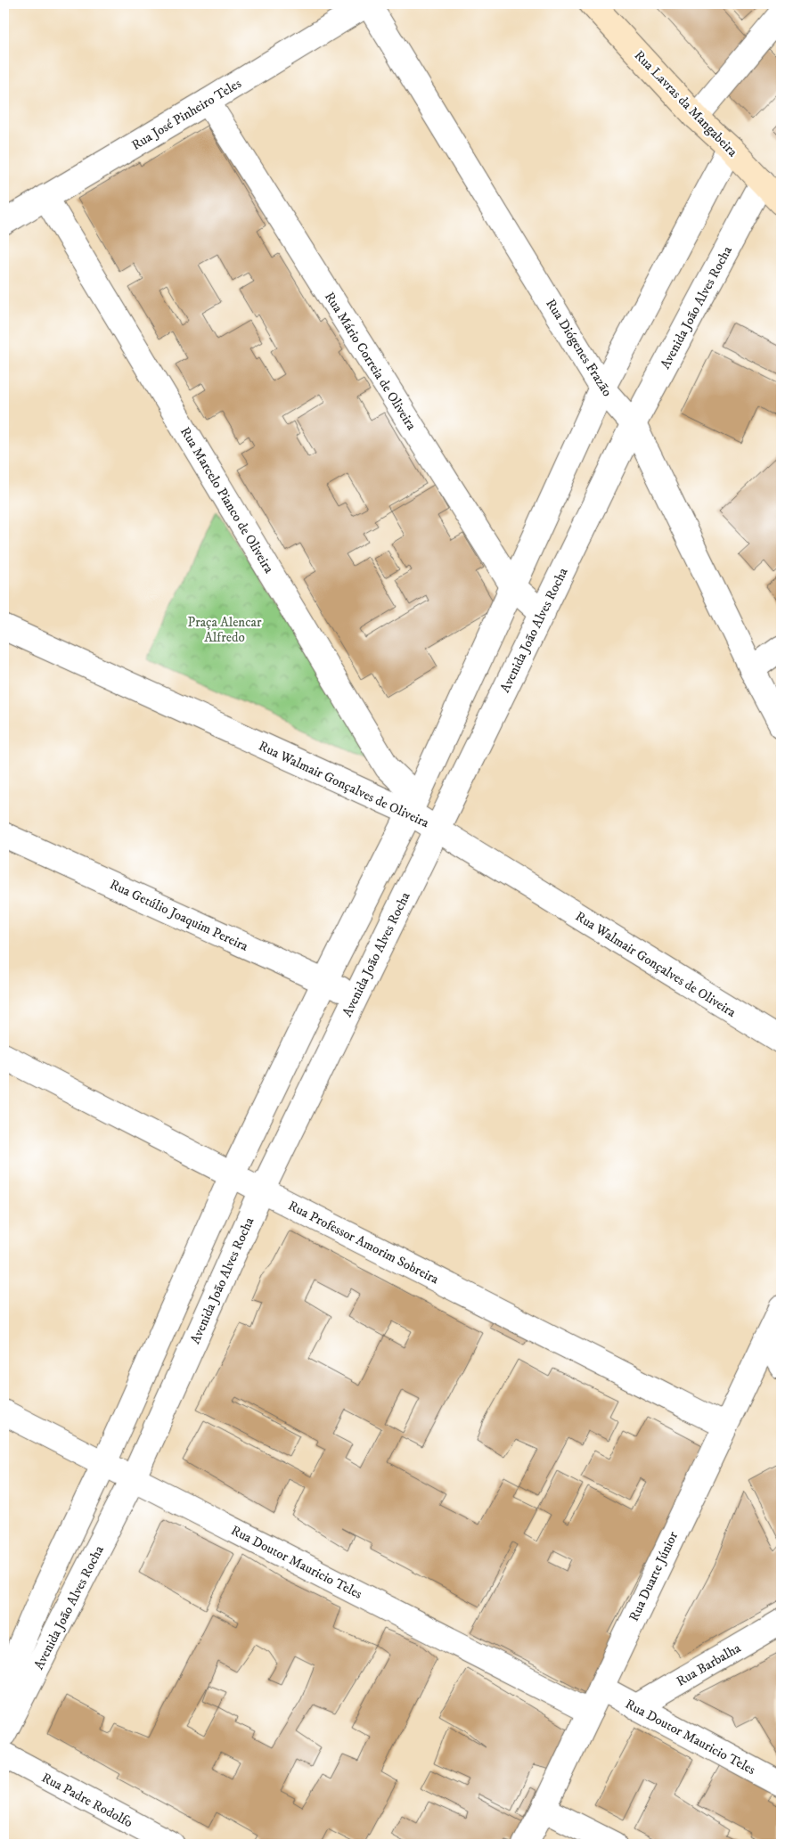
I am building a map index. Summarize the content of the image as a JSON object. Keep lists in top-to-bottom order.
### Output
{
  "streets": {
    "street": [
      "Rua Lavras da Mangabeira",
      "Rua José Pinheiro Teles",
      "Avenida João Alves Rocha",
      "Rua Diógenes Frazão",
      "Rua Mário Correia de Oliveira",
      "Rua Marcelo Pianco de Oliveira",
      "Rua Walmair Gonçalves de Oliveira",
      "Rua Getúlio Joaquim Pereira",
      "Rua Professor Amorim Sobreira",
      "Rua Doutor Mauricio Teles",
      "Rua Duarte Júnior",
      "Rua Barbalha",
      "Rua Padre Rodolfo"
    ]
  },
  "crossings": [
    ["Rua Lavras da Mangabeira", "Avenida João Alves Rocha"],
    ["Rua José Pinheiro Teles", "Rua Diógenes Frazão"],
    ["Rua José Pinheiro Teles", "Rua Mário Correia de Oliveira"],
    ["Rua José Pinheiro Teles", "Rua Marcelo Pianco de Oliveira"],
    ["Avenida João Alves Rocha", "Rua Diógenes Frazão"],
    ["Avenida João Alves Rocha", "Rua Mário Correia de Oliveira"],
    ["Avenida João Alves Rocha", "Rua Marcelo Pianco de Oliveira"],
    ["Avenida João Alves Rocha", "Rua Walmair Gonçalves de Oliveira"],
    ["Avenida João Alves Rocha", "Rua Getúlio Joaquim Pereira"],
    ["Avenida João Alves Rocha", "Rua Professor Amorim Sobreira"],
    ["Avenida João Alves Rocha", "Rua Doutor Mauricio Teles"],
    ["Rua Marcelo Pianco de Oliveira", "Rua Walmair Gonçalves de Oliveira"],
    ["Rua Professor Amorim Sobreira", "Rua Duarte Júnior"],
    ["Rua Doutor Mauricio Teles", "Rua Duarte Júnior"],
    ["Rua Doutor Mauricio Teles", "Rua Barbalha"]
  ],
  "parks": ["Praça Alencar Alfredo"]
}
